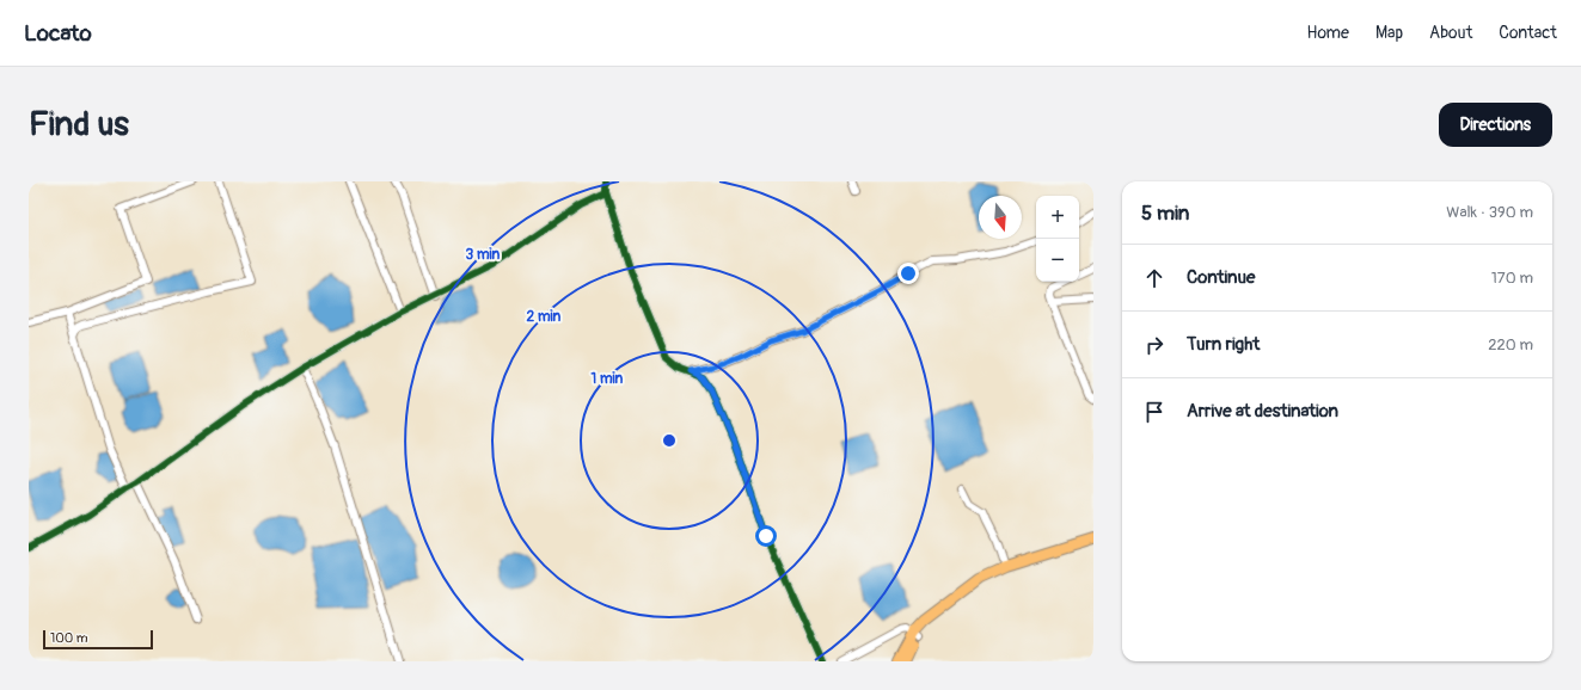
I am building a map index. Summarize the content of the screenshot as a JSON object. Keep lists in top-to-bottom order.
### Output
{
  "scale_bar": "100 m",
  "north": "bottom",
  "page": {
    "header": "Locato",
    "nav": [
      "Home",
      "Map",
      "About",
      "Contact"
    ],
    "buttons": "Directions",
    "title": "Find us",
    "heading": ["5 min", "Walk · 390 m"],
    "map_buttons": ["+", "−"],
    "list": [
      ["Continue", "170 m"],
      ["Turn right", "220 m"],
      "Arrive at destination"
    ],
    "scale": "100 m"
  },
  "rings": ["3 min", "2 min", "1 min"]
}
